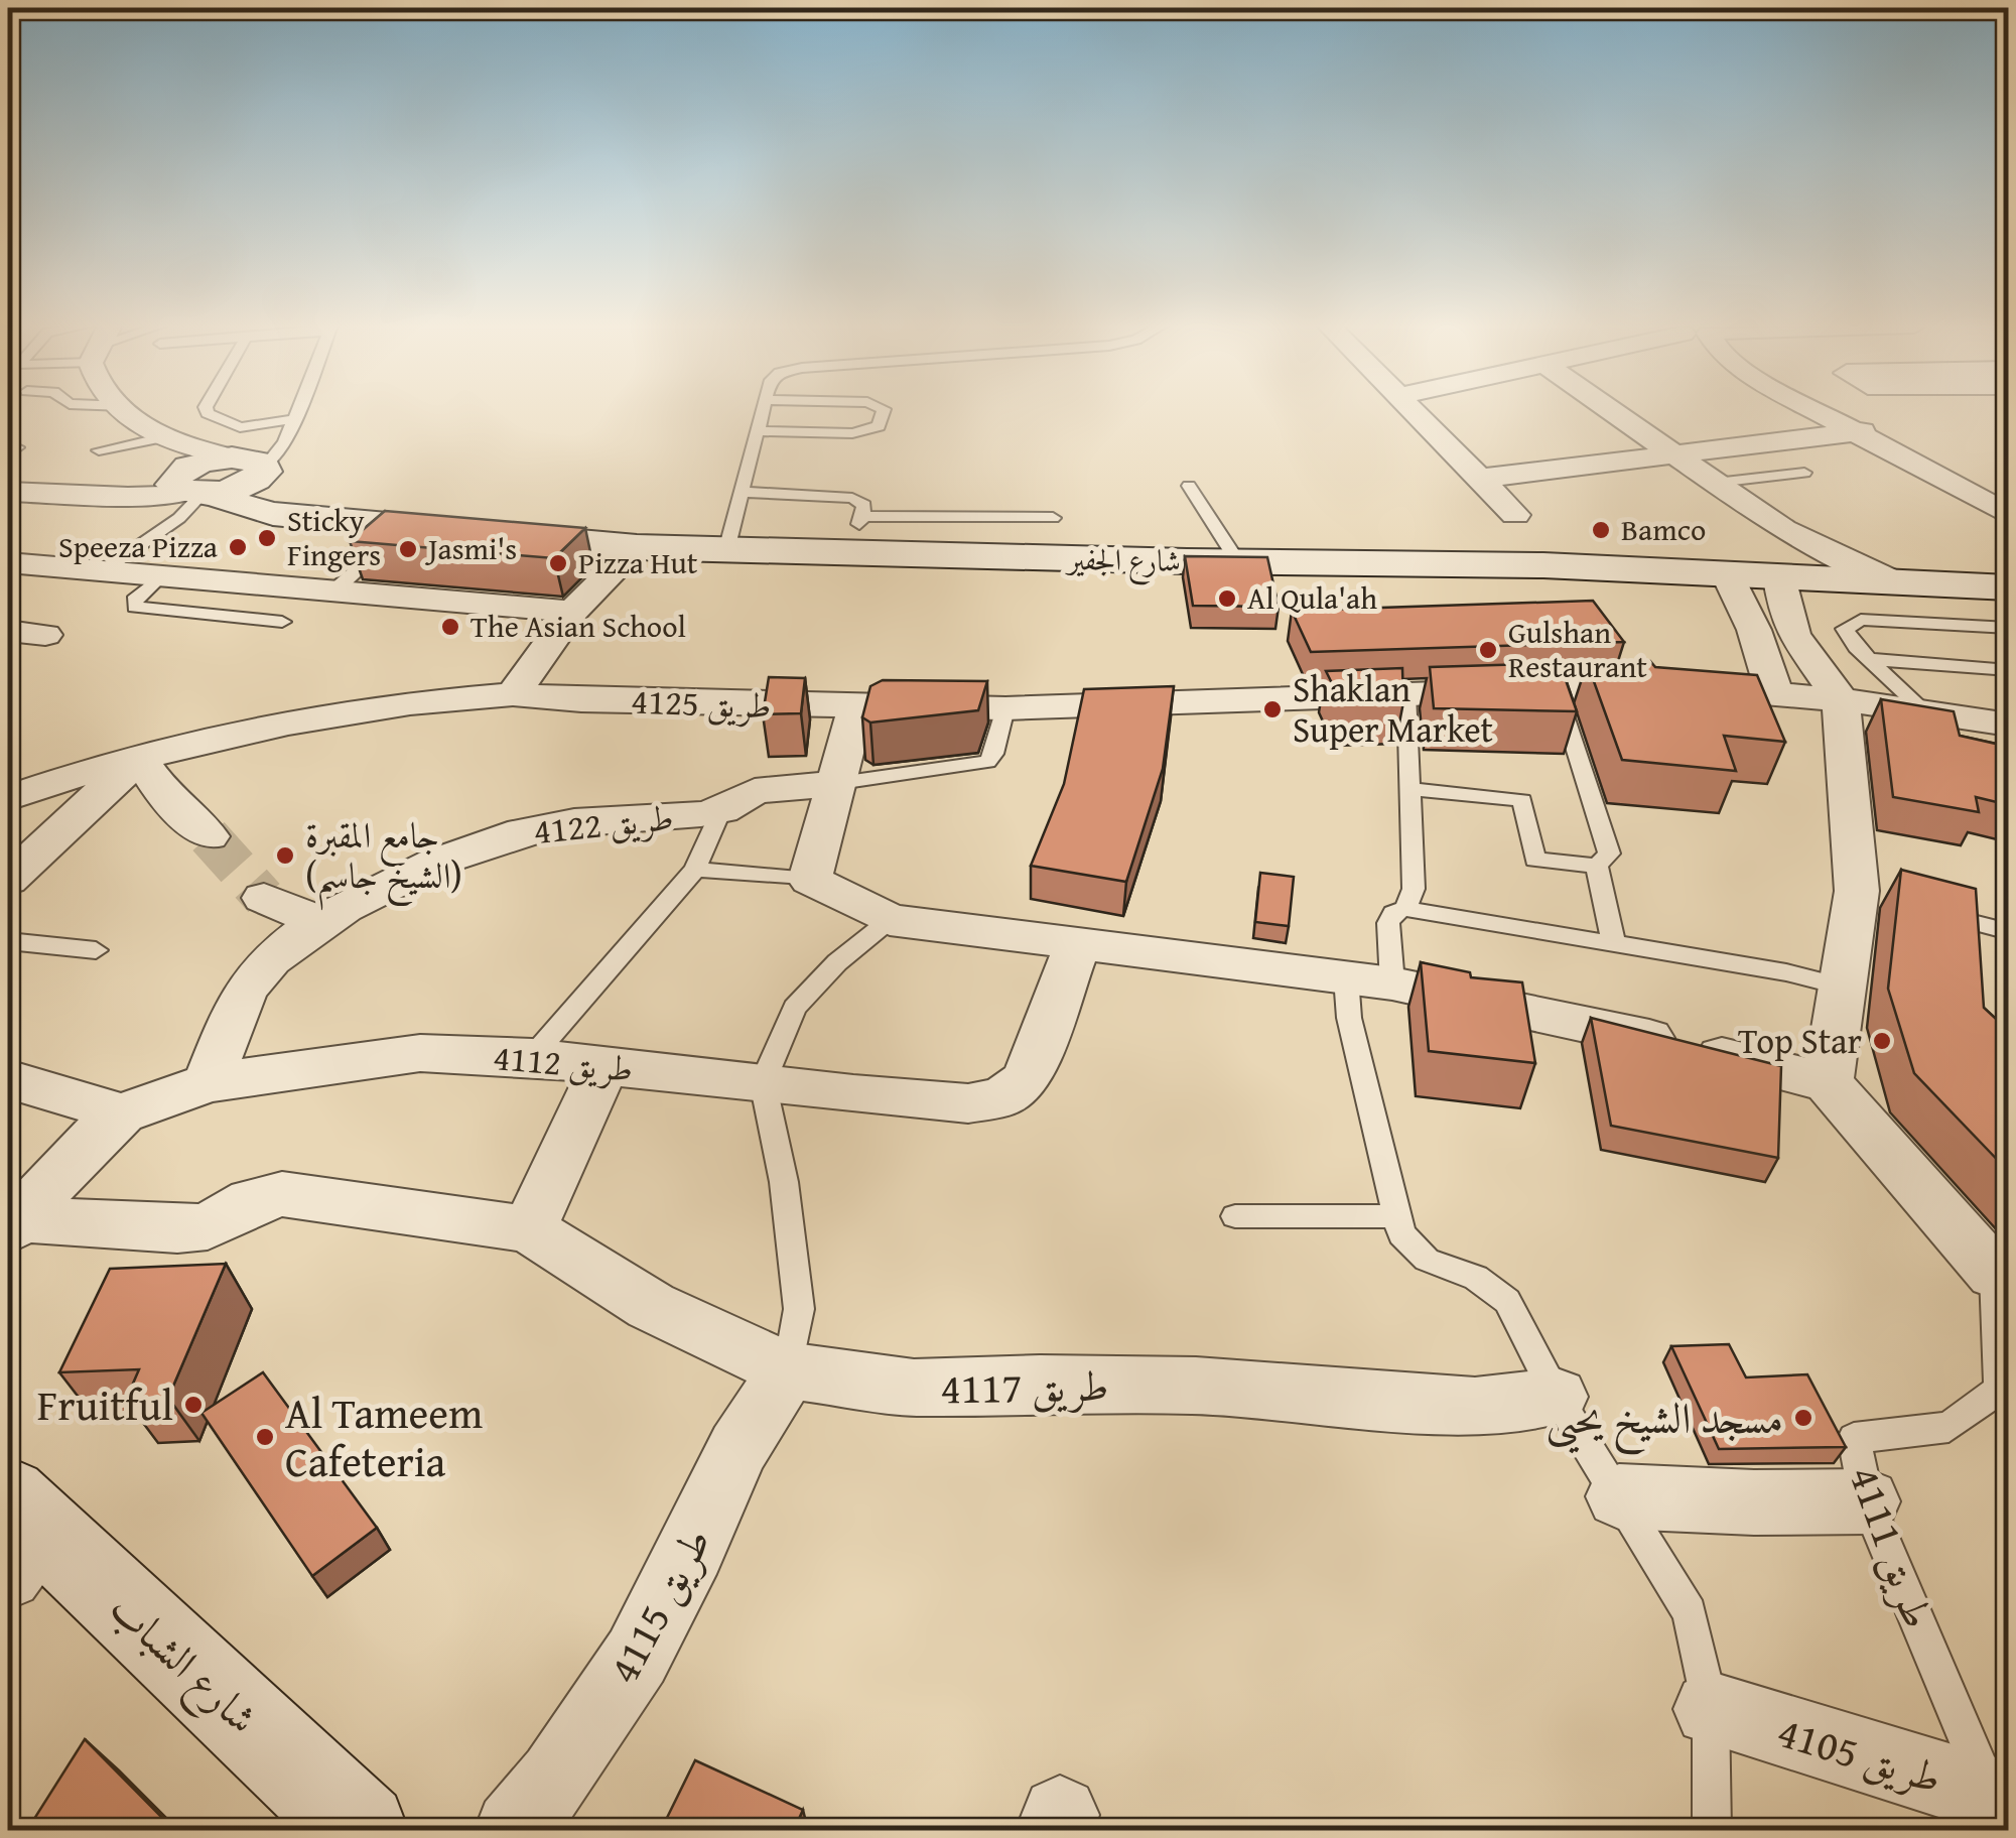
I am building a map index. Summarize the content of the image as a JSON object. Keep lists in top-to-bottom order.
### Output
{
  "streets": {
    "street": [
      "شارع الجفير",
      "طريق 4125",
      "طريق 4122",
      "طريق 4112",
      "طريق 4117",
      "طريق 4111",
      "طريق 4115",
      "شارع الشباب",
      "طريق 4105"
    ]
  },
  "crossings": [
    ["طريق 4125", "طريق 4122"],
    ["طريق 4122", "طريق 4112"],
    ["طريق 4112", "طريق 4117"],
    ["طريق 4117", "طريق 4115"],
    ["طريق 4111", "طريق 4105"]
  ],
  "places": [
    "Bamco",
    "Sticky Fingers",
    "Speeza Pizza",
    "Jasmi's",
    "Pizza Hut",
    "Al Qula'ah",
    "The Asian School",
    "Gulshan Restaurant",
    "Shaklan Super Market",
    "جامع المقبرة (الشيخ جاسم)",
    "Top Star",
    "Fruitful",
    "مسجد الشيخ يحيى",
    "Al Tameem Cafeteria"
  ]
}
